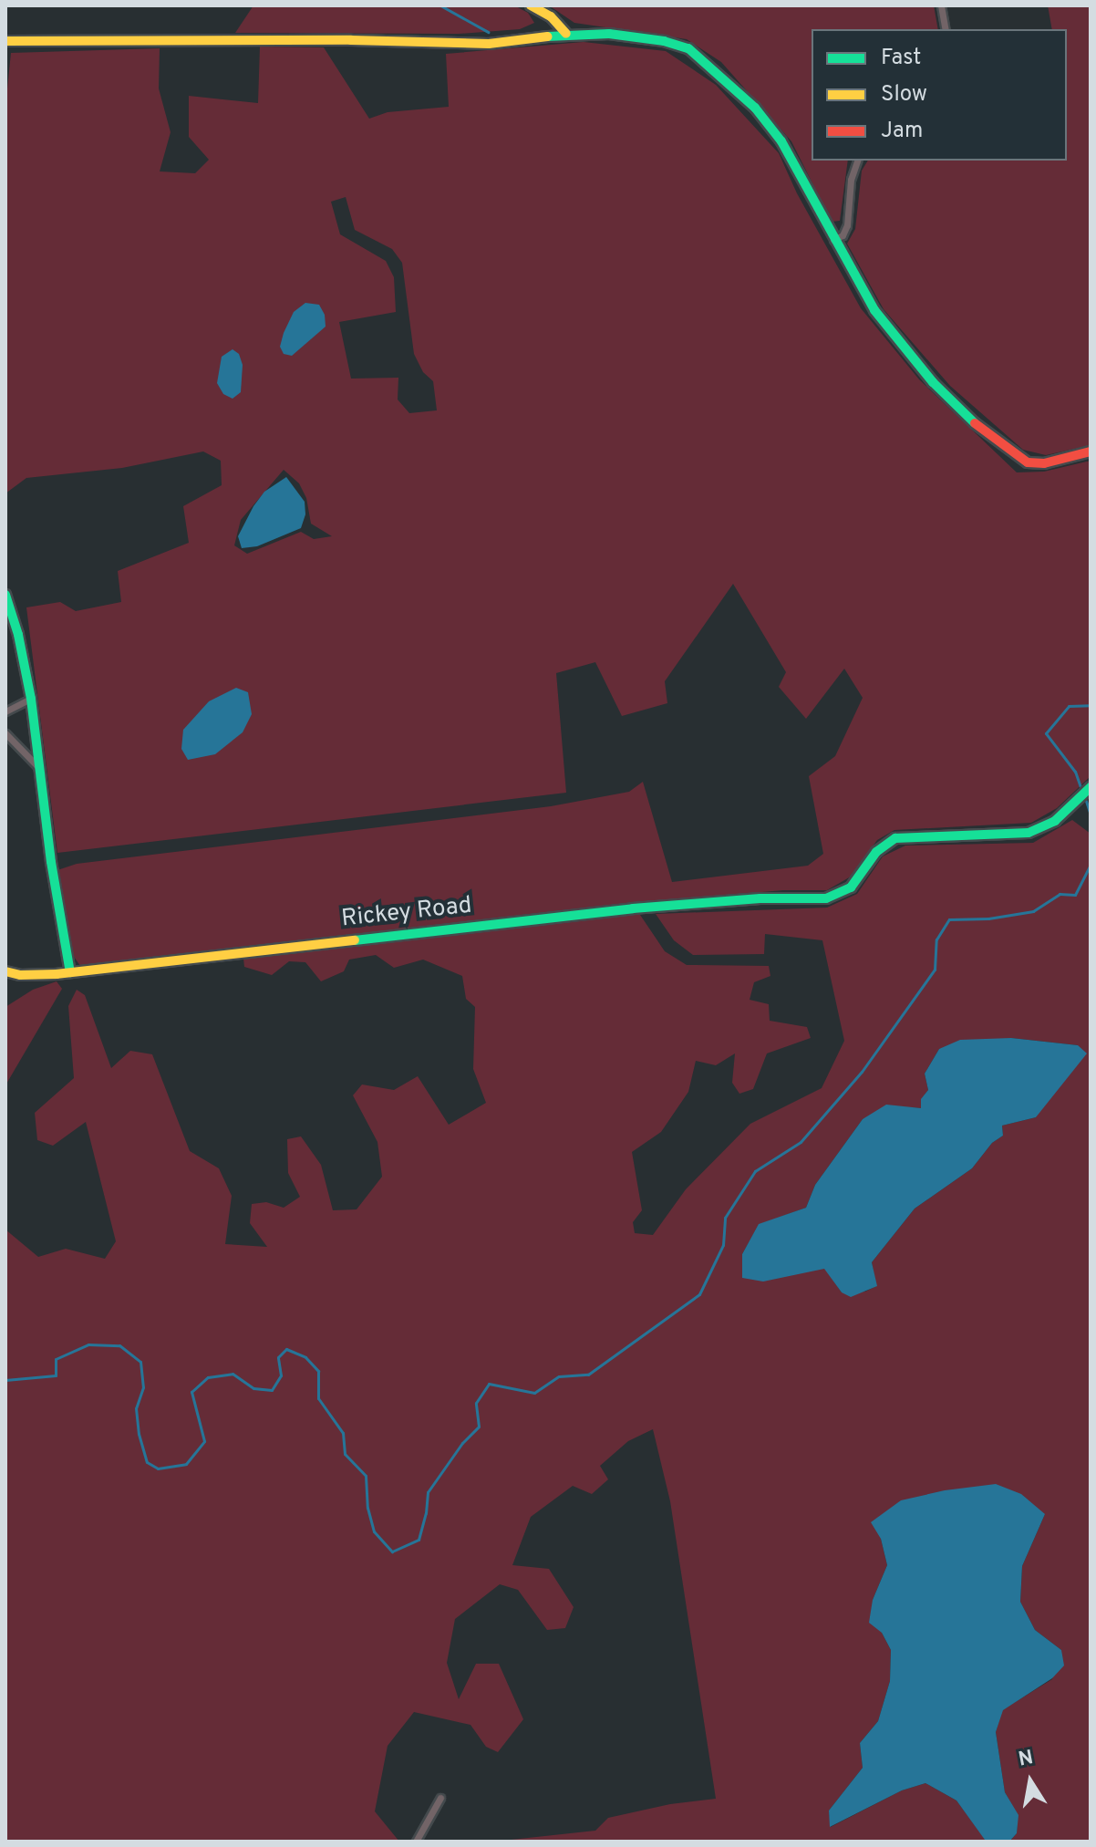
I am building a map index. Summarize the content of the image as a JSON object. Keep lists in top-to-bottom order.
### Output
{
  "streets": {
    "street": ["Rickey Road"]
  },
  "legend": ["Fast", "Slow", "Jam"],
  "north": "top"
}
